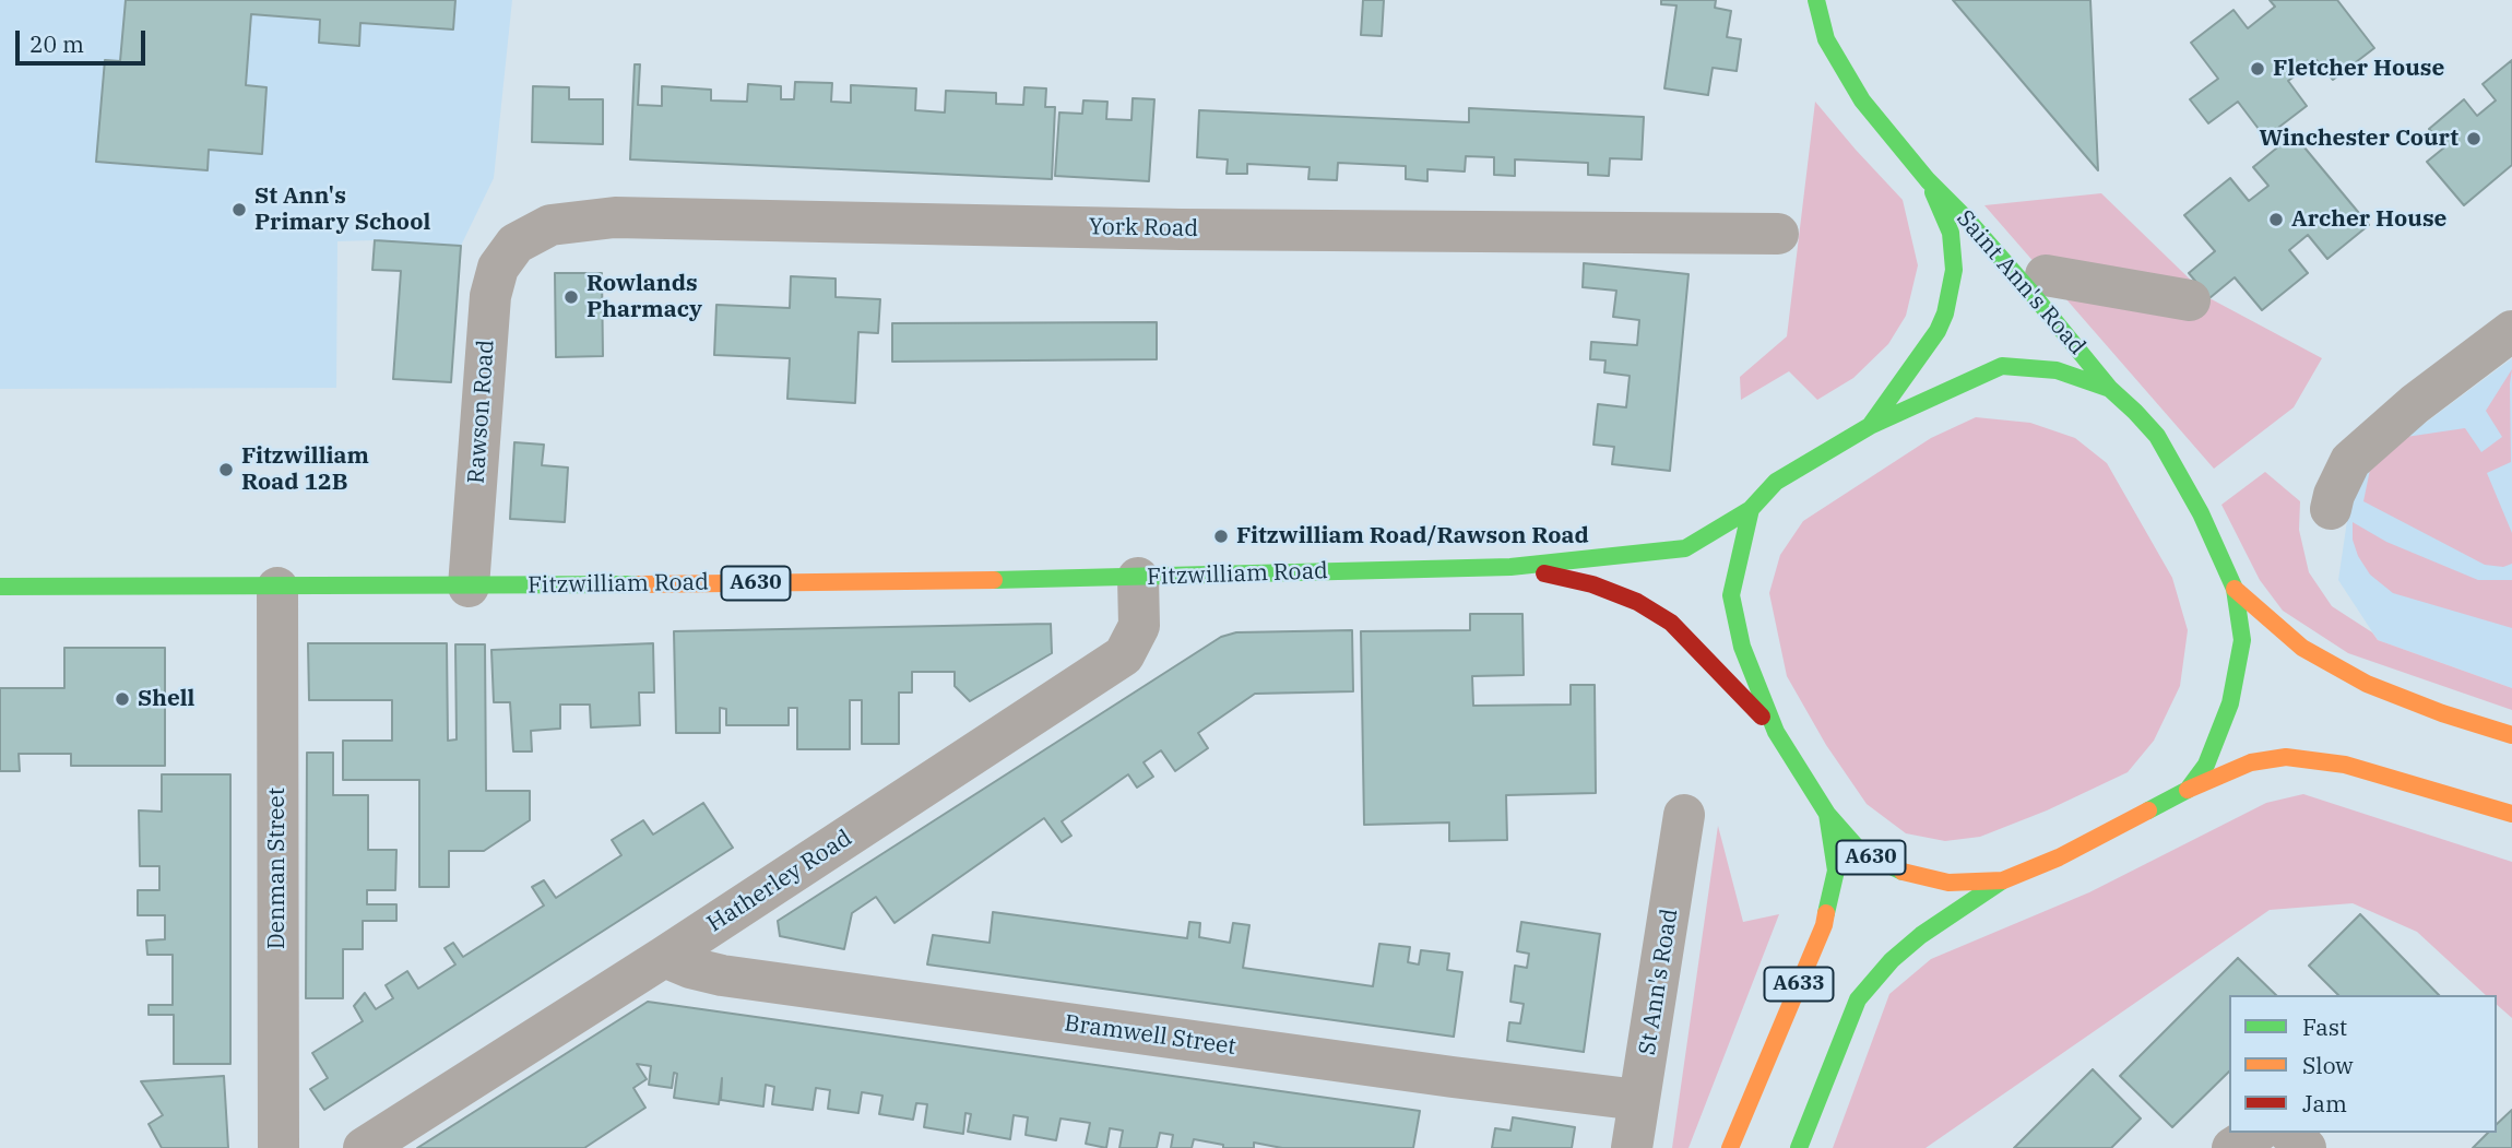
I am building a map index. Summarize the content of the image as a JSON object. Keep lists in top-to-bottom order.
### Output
{
  "streets": {
    "main road": [
      "Saint Ann's Road",
      "Fitzwilliam Road",
      "A630",
      "A633"
    ],
    "street": [
      "York Road",
      "Rawson Road",
      "Denman Street",
      "Hatherley Road",
      "St Ann's Road",
      "Bramwell Street"
    ]
  },
  "crossings": [
    ["York Road", "Rawson Road"],
    ["Saint Ann's Road", "A630"],
    ["Rawson Road", "Fitzwilliam Road"],
    ["Fitzwilliam Road", "A630"],
    ["Fitzwilliam Road", "Denman Street"],
    ["Fitzwilliam Road", "Hatherley Road"],
    ["A630", "A633"],
    ["Hatherley Road", "Bramwell Street"],
    ["St Ann's Road", "Bramwell Street"]
  ],
  "places": [
    "Fletcher House",
    "Winchester Court",
    "St Ann's Primary School",
    "Archer House",
    "Rowlands Pharmacy",
    "Fitzwilliam Road 12B",
    "Fitzwilliam Road/Rawson Road",
    "Shell"
  ],
  "legend": ["Fast", "Slow", "Jam"],
  "scale_bar": "20 m"
}
